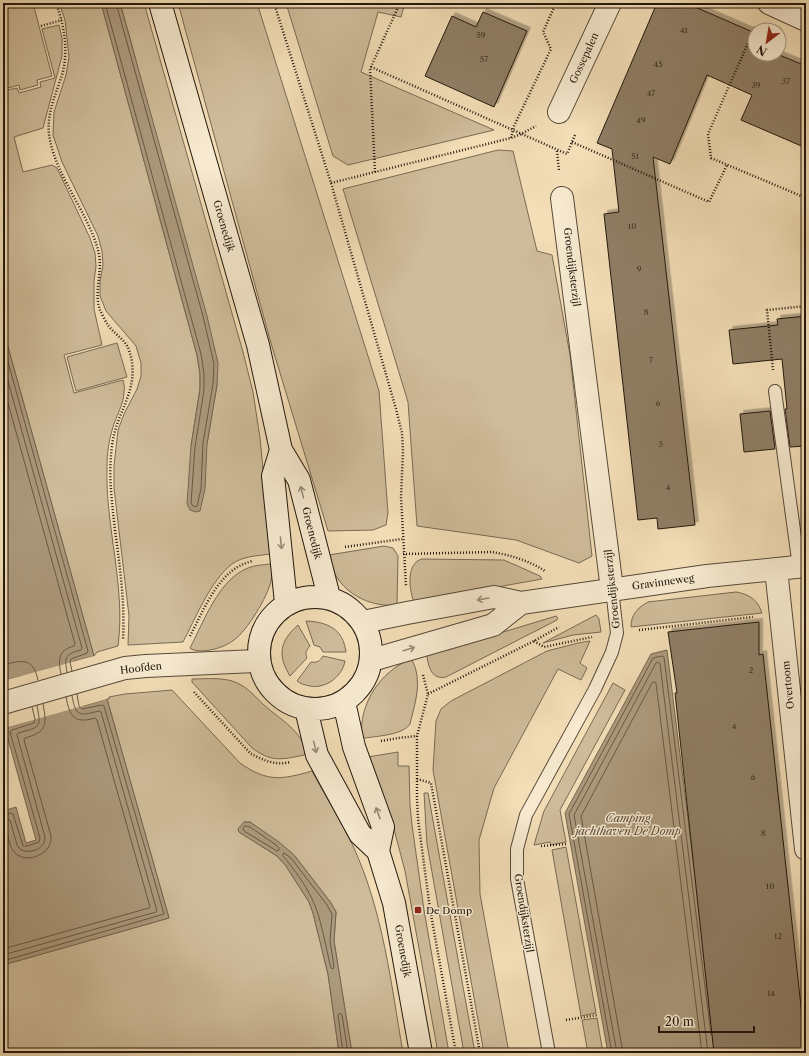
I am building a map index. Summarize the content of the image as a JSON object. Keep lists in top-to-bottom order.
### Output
{
  "streets": {
    "street": [
      "Gossepalen",
      "Groenedijk",
      "Groendijksterzijl",
      "Gravinneweg",
      "Hoofden",
      "Overtoom"
    ]
  },
  "crossings": [
    ["Groenedijk", "Gravinneweg"],
    ["Groenedijk", "Hoofden"],
    ["Groendijksterzijl", "Gravinneweg"],
    ["Gravinneweg", "Hoofden"],
    ["Gravinneweg", "Overtoom"]
  ],
  "water": ["Camping jachthaven De Domp"],
  "places": {
    "transit": ["De Domp"]
  },
  "house_numbers": [
    "41",
    "59",
    "57",
    "45",
    "37",
    "39",
    "47",
    "49",
    "51",
    "10",
    "9",
    "8",
    "7",
    "6",
    "5",
    "4",
    "2",
    "4",
    "6",
    "8",
    "10",
    "12",
    "14"
  ],
  "scale_bar": "20 m",
  "north": "bottom left"
}
